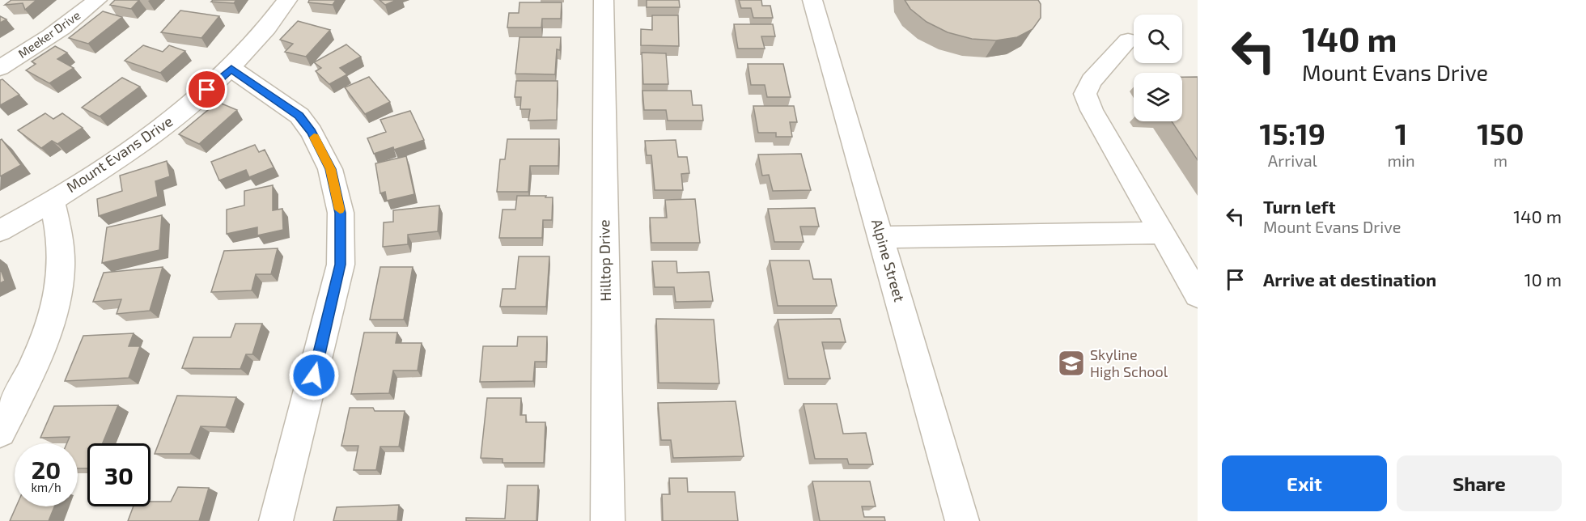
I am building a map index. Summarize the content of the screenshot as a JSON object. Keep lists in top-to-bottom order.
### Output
{
  "streets": {
    "street": [
      "Meeker Drive",
      "Mount Evans Drive",
      "Hilltop Drive",
      "Alpine Street"
    ]
  },
  "places": {
    "school or university": ["Skyline High School"]
  },
  "page": {
    "turn": ["140 m", "Mount Evans Drive"],
    "eta": [
      "15:19",
      "Arrival",
      "1",
      "min",
      "150",
      "m"
    ],
    "list": [
      {
        "name": "Turn left",
        "note": "Mount Evans Drive",
        "value": "140 m"
      },
      {
        "name": "Arrive at destination",
        "value": "10 m"
      }
    ],
    "speed": "20 km/h",
    "limit": "30",
    "buttons": ["Exit", "Share"]
  }
}
